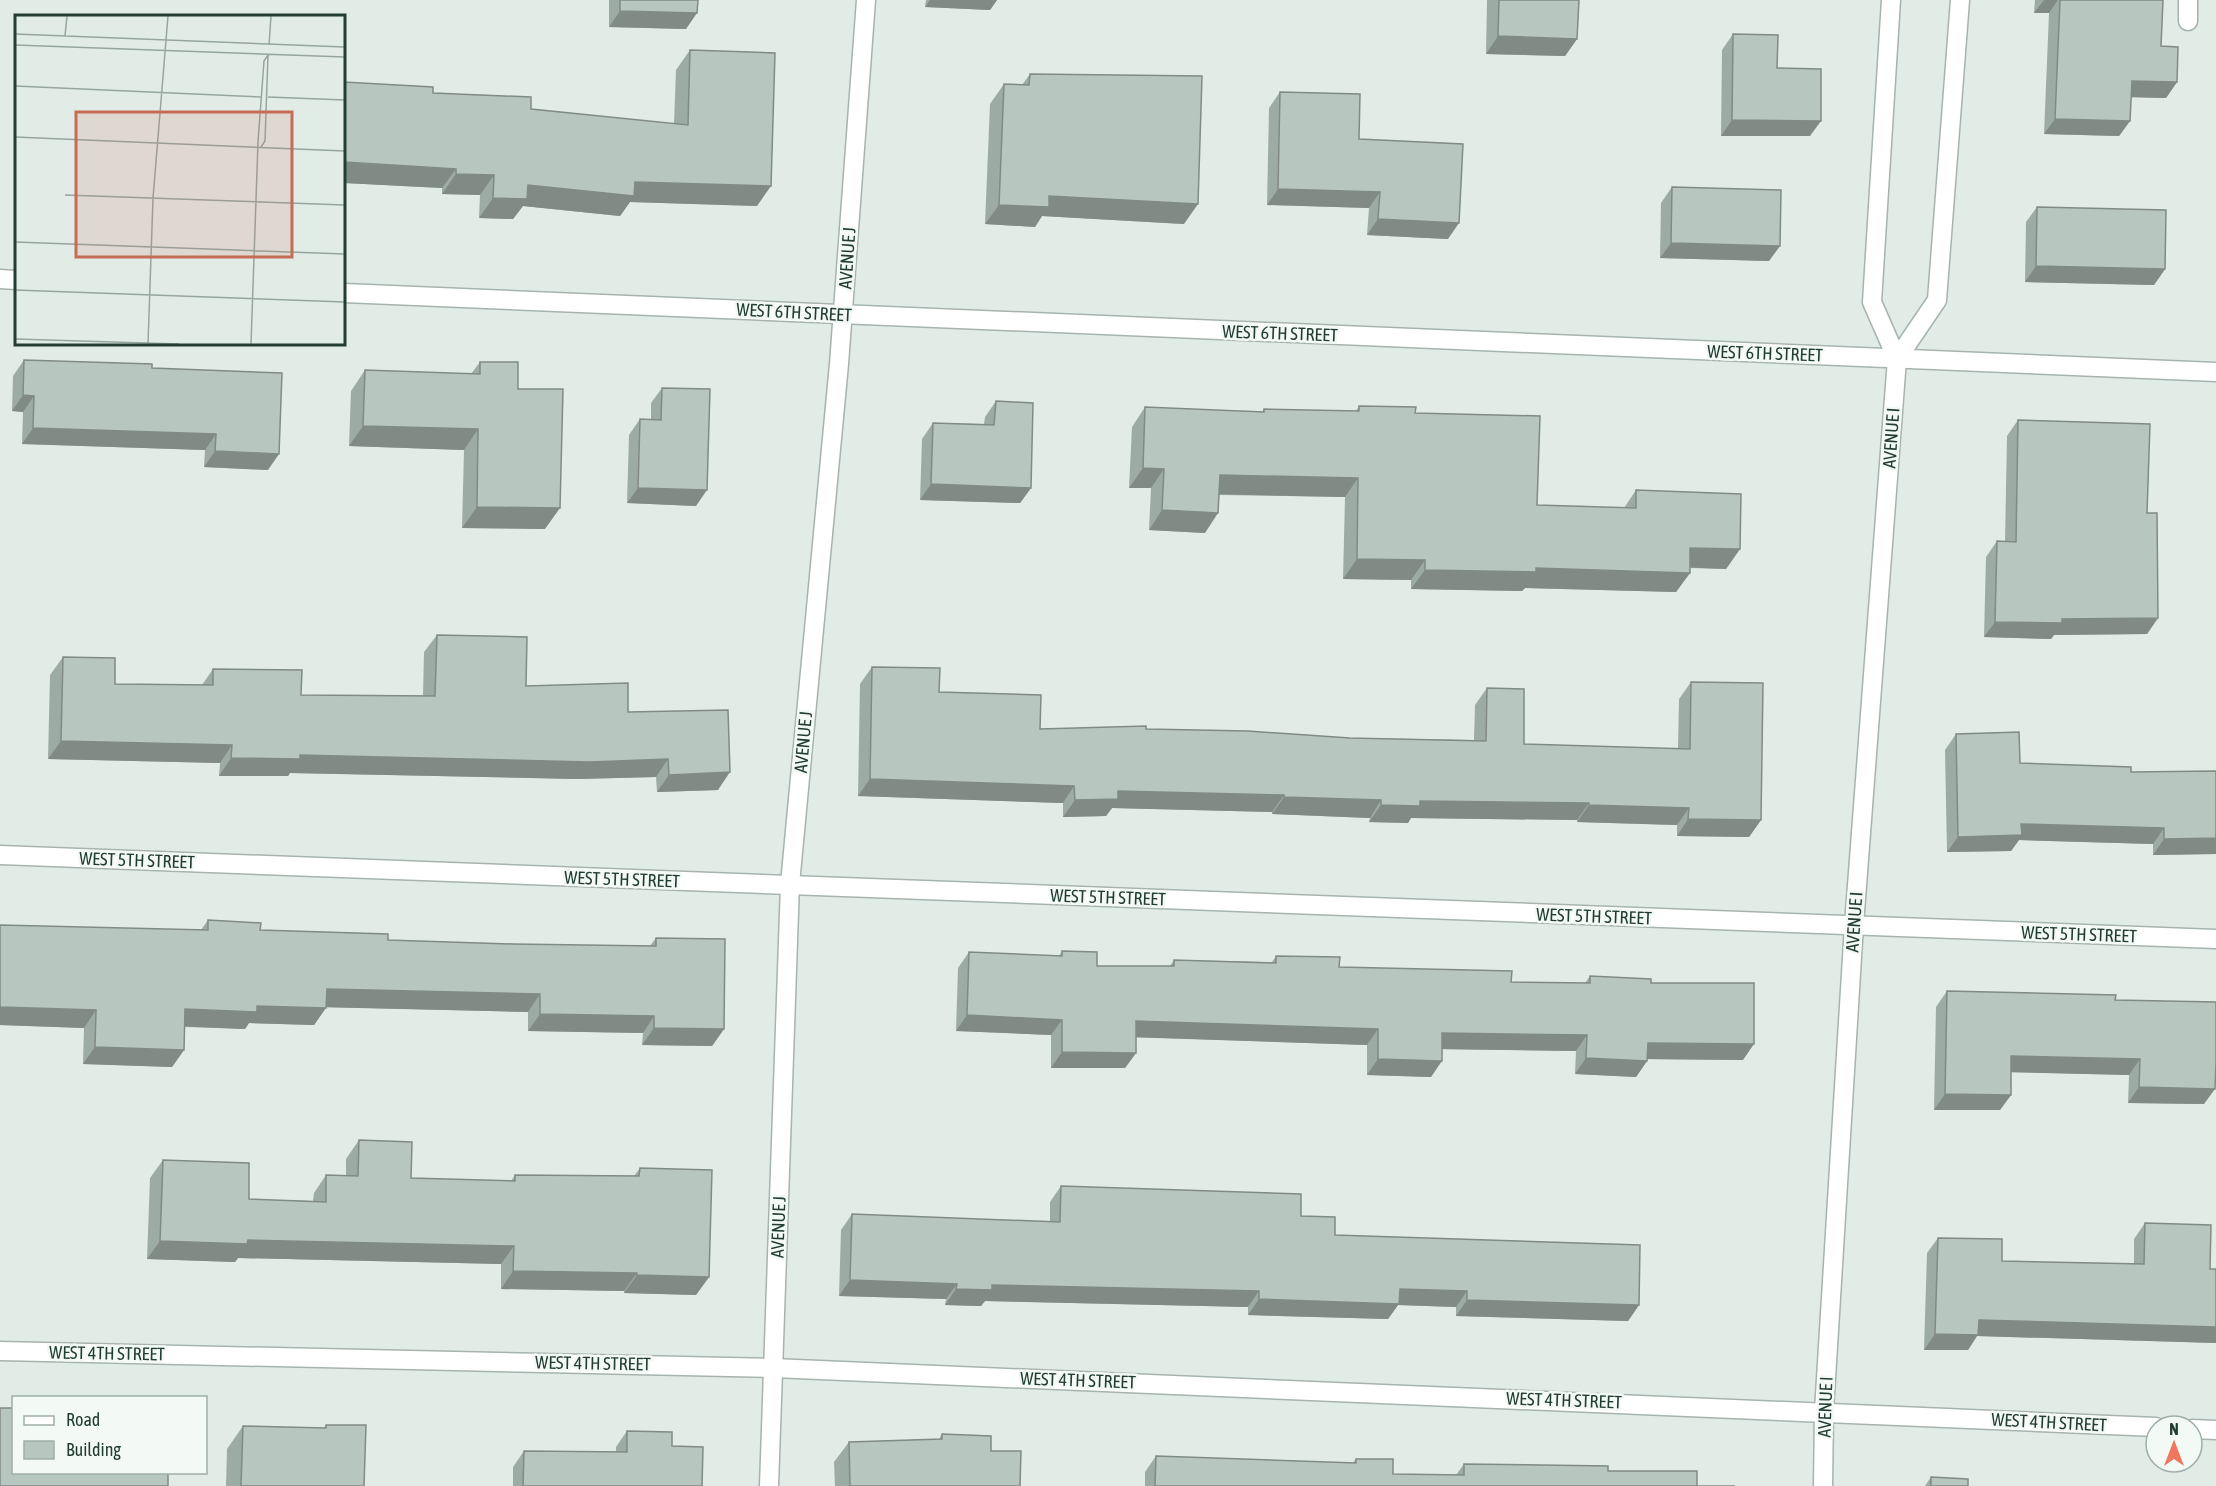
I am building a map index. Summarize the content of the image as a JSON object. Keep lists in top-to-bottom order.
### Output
{
  "streets": {
    "street": [
      "AVENUE J",
      "WEST 6TH STREET",
      "AVENUE I",
      "WEST 5TH STREET",
      "WEST 4TH STREET"
    ]
  },
  "crossings": [
    ["AVENUE J", "WEST 6TH STREET"],
    ["AVENUE J", "WEST 5TH STREET"],
    ["AVENUE J", "WEST 4TH STREET"],
    ["WEST 6TH STREET", "AVENUE I"],
    ["AVENUE I", "WEST 5TH STREET"],
    ["AVENUE I", "WEST 4TH STREET"]
  ],
  "legend": ["Road", "Building"],
  "north": "top"
}
